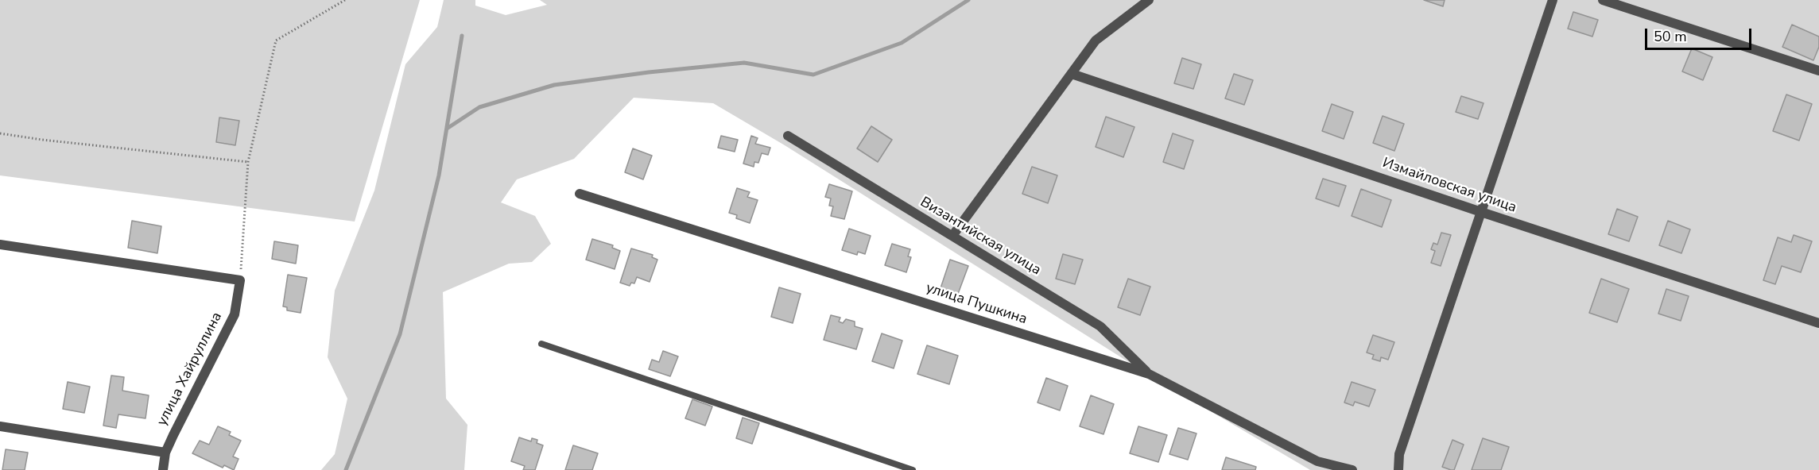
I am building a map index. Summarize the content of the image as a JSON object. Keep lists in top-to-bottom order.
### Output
{
  "streets": {
    "street": [
      "Измайловская улица",
      "Византийская улица",
      "улица Пушкина",
      "улица Хайруллина"
    ]
  },
  "crossings": [
    ["Византийская улица", "улица Пушкина"]
  ],
  "scale_bar": "50 m"
}
